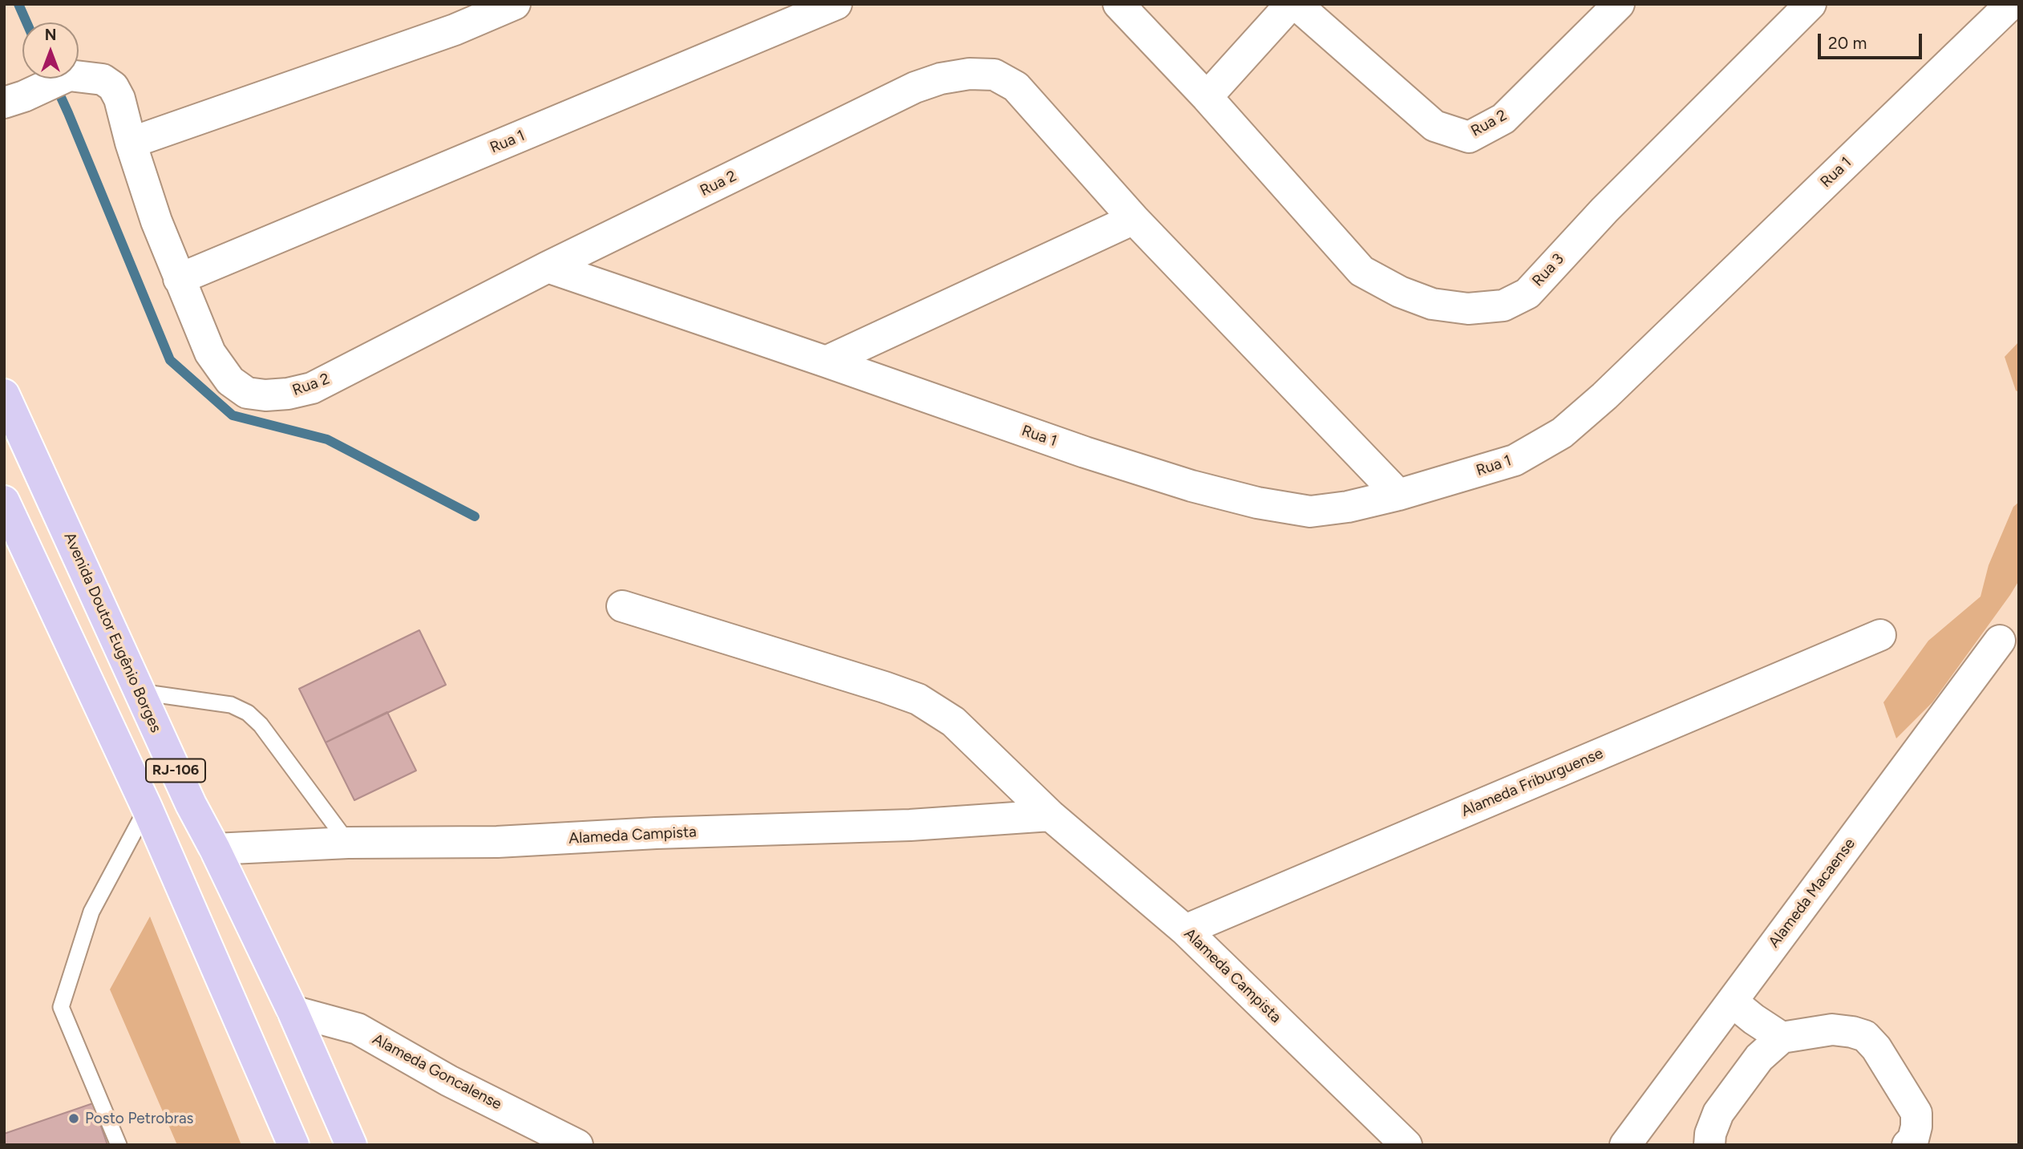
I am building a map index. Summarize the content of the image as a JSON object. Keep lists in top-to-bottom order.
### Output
{
  "streets": {
    "highway": ["Avenida Doutor Eugênio Borges", "RJ-106"],
    "street": [
      "Rua 2",
      "Rua 1",
      "Rua 3",
      "Alameda Friburguense",
      "Alameda Campista",
      "Alameda Macaense",
      "Alameda Goncalense"
    ]
  },
  "crossings": [
    ["Rua 2", "Rua 1"],
    ["Avenida Doutor Eugênio Borges", "Alameda Campista"],
    ["Avenida Doutor Eugênio Borges", "Alameda Goncalense"],
    ["Alameda Friburguense", "Alameda Campista"]
  ],
  "places": ["Posto Petrobras"],
  "scale_bar": "20 m",
  "north": "top"
}
